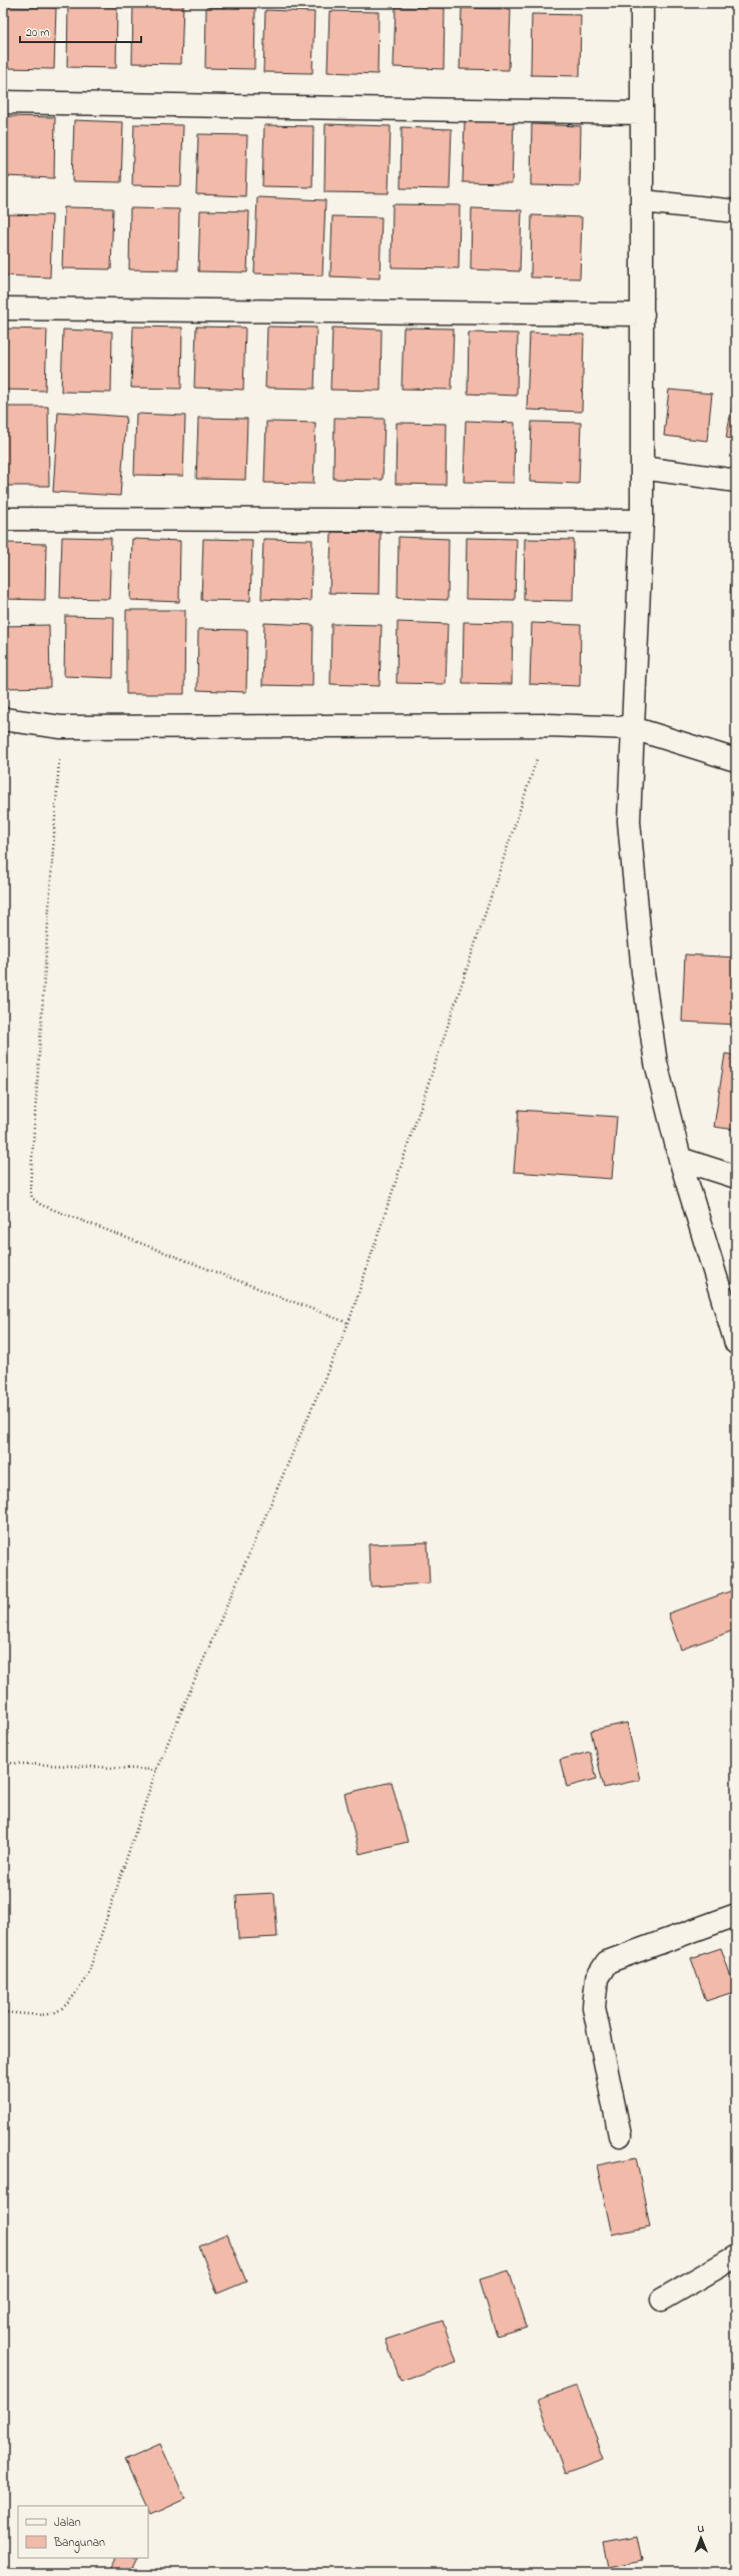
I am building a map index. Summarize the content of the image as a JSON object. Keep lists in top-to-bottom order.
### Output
{
  "legend": ["Jalan", "Bangunan"],
  "scale_bar": "20 m",
  "north": "top"
}
